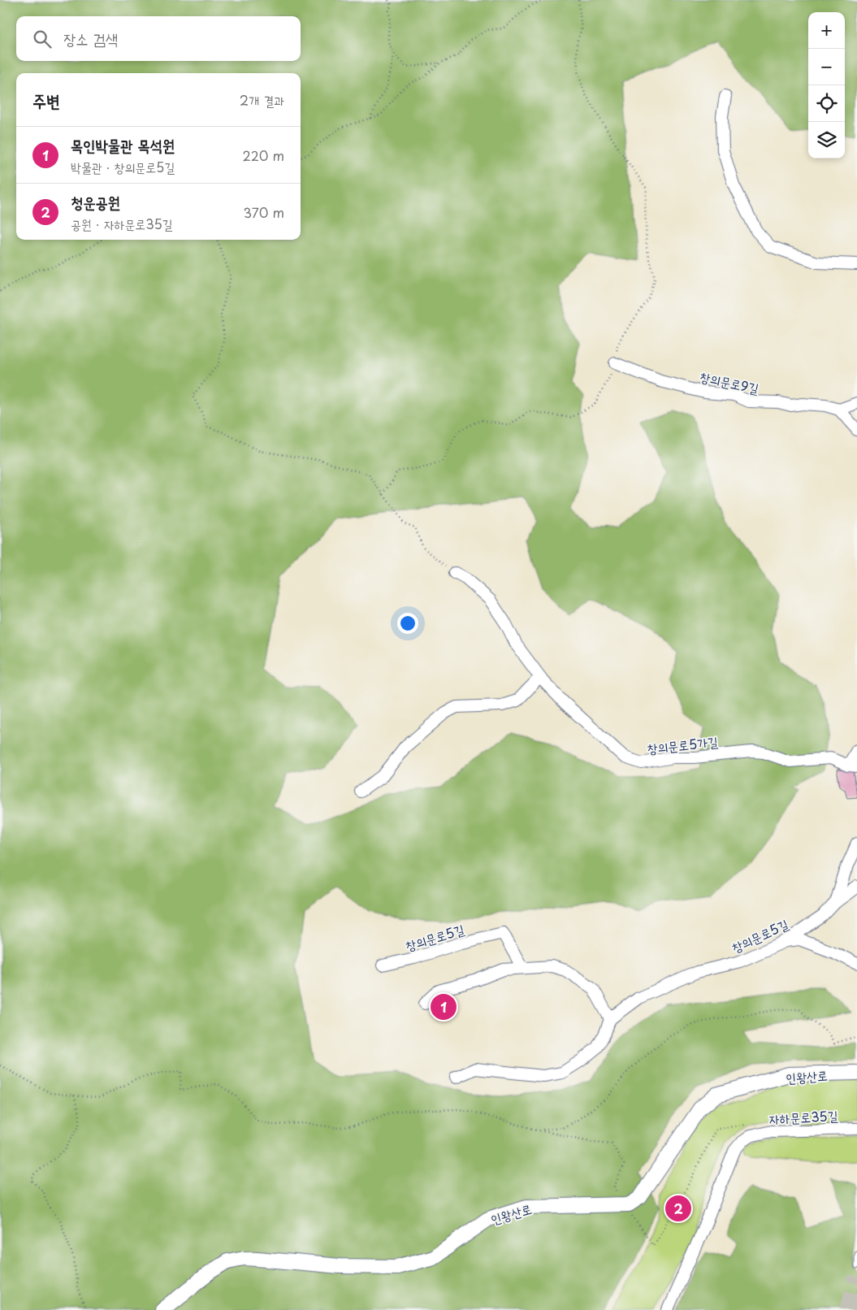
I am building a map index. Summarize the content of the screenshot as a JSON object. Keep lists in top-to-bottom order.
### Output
{
  "streets": {
    "street": [
      "창의문로9길",
      "창의문로5가길",
      "창의문로5길",
      "인왕산로",
      "자하문로35길"
    ]
  },
  "page": {
    "map_buttons": ["+", "−"],
    "search": "장소 검색",
    "heading": ["주변", "2개 결과"],
    "list": [
      {
        "mark": "1",
        "name": "목인박물관 목석원",
        "note": "박물관 · 창의문로5길",
        "value": "220 m"
      },
      {
        "mark": "2",
        "name": "청운공원",
        "note": "공원 · 자하문로35길",
        "value": "370 m"
      }
    ],
    "pins": ["1", "2"]
  }
}
